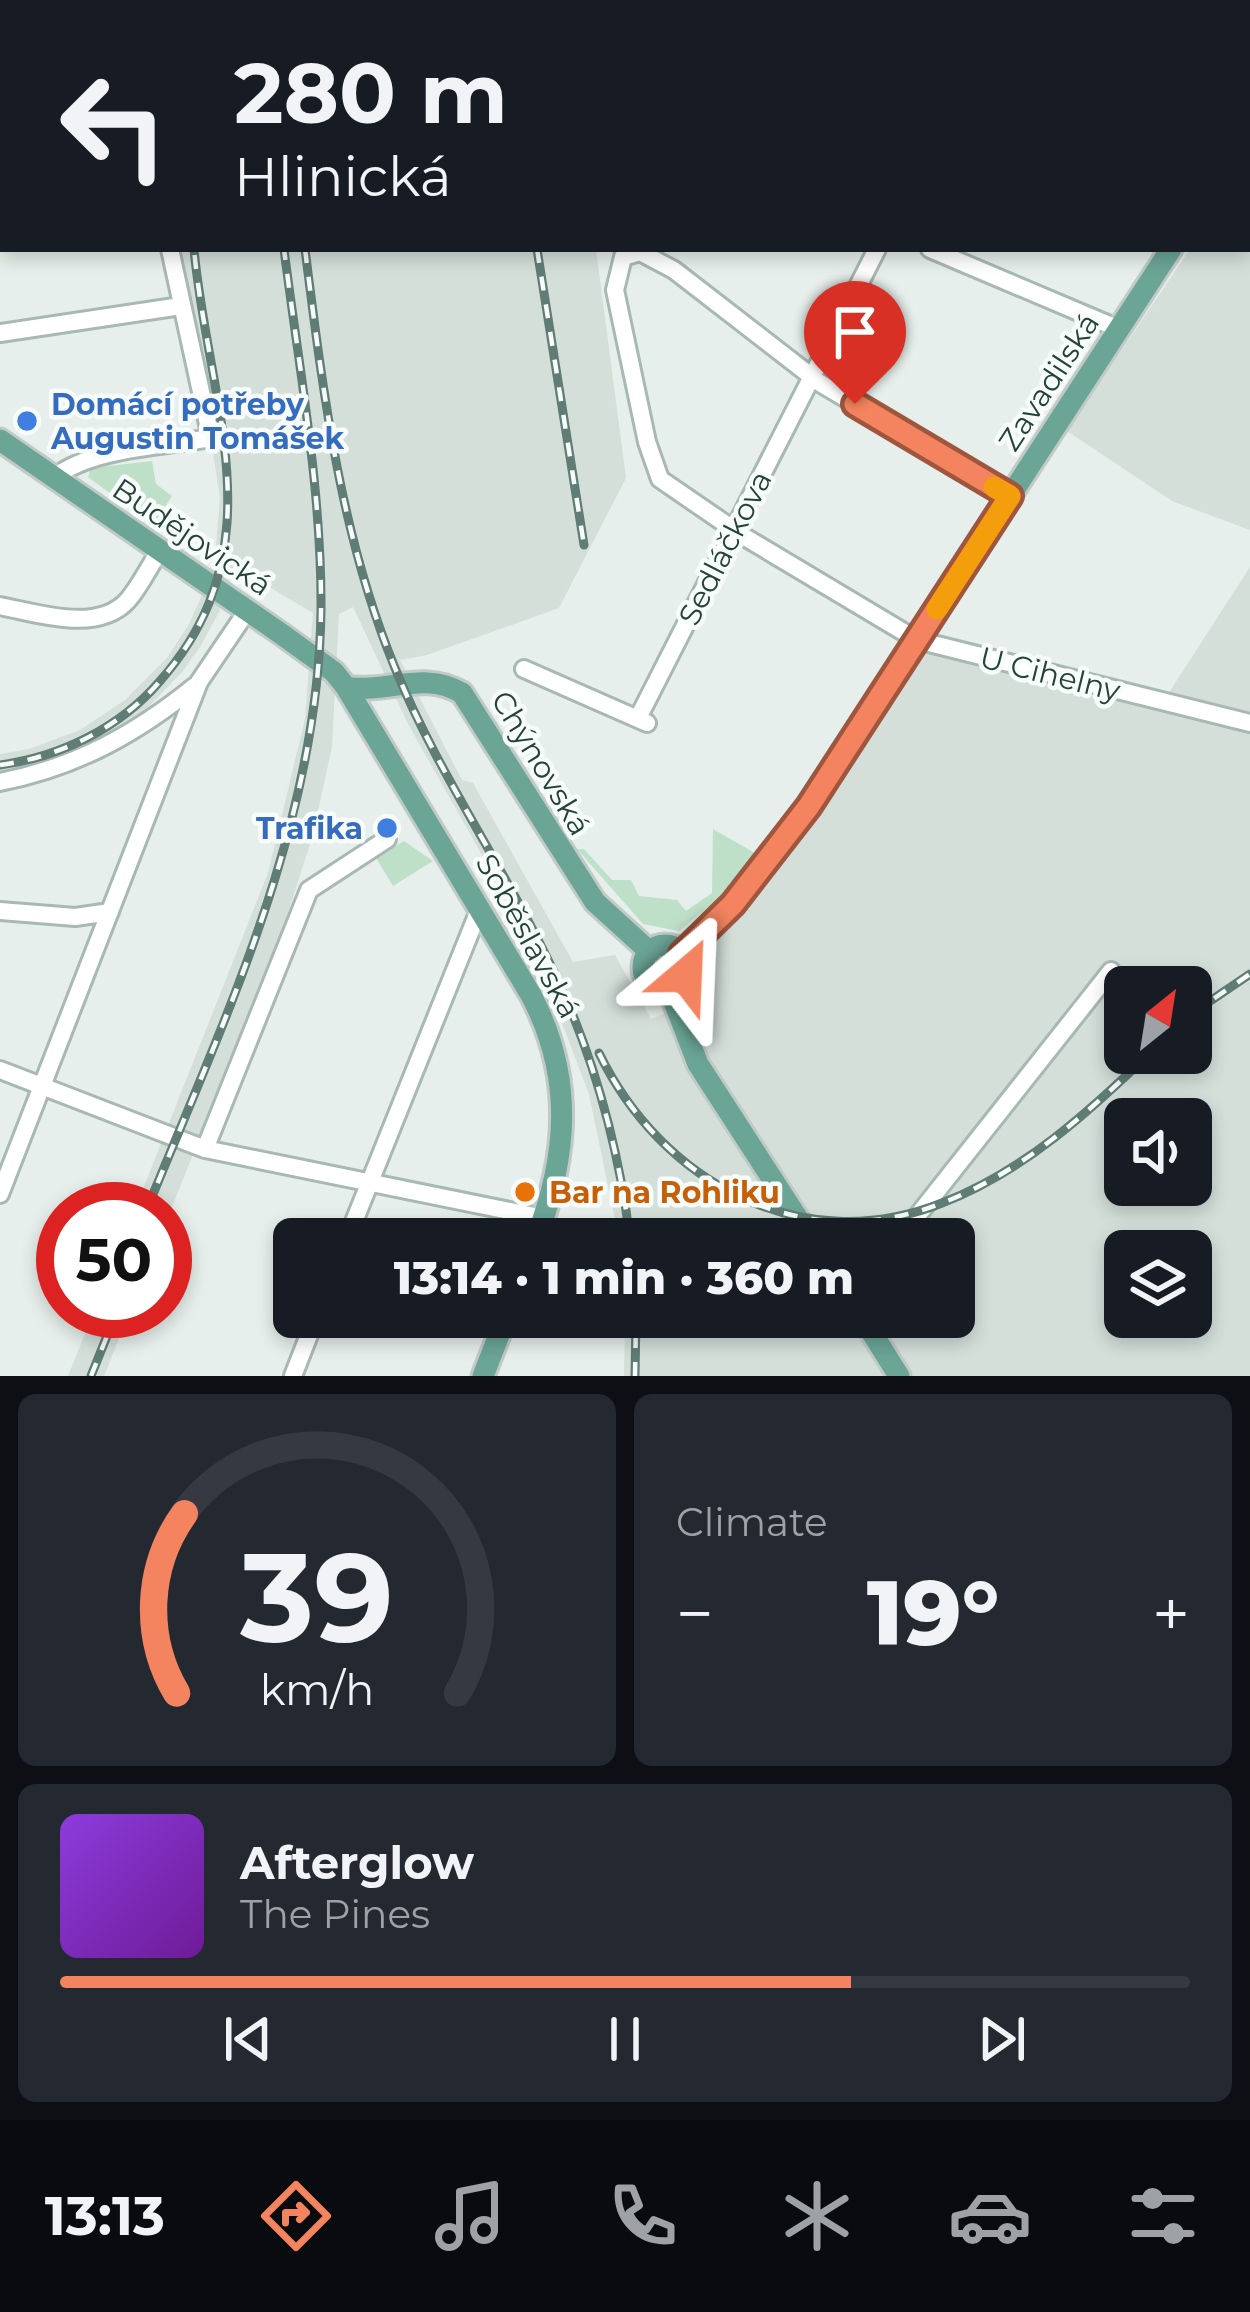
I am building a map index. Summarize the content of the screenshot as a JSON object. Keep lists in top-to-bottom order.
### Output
{
  "streets": {
    "main road": [
      "Zavadilská",
      "Budějovická",
      "Chýnovská",
      "Soběslavská"
    ],
    "street": ["Sedláčkova", "U Cihelny"]
  },
  "crossings": [
    ["Zavadilská", "U Cihelny"],
    ["Zavadilská", "Chýnovská"],
    ["Budějovická", "Chýnovská"],
    ["Budějovická", "Soběslavská"],
    ["Sedláčkova", "U Cihelny"],
    ["Chýnovská", "Soběslavská"]
  ],
  "places": ["Domácí potřeby Augustin Tomášek", "Trafika", "Bar na Rohliku"],
  "north": "top right",
  "page": {
    "turn": ["280 m", "Hlinická"],
    "limit": "50",
    "trip": "13:14 · 1 min · 360 m",
    "tile": "Climate",
    "heat": ["−", "19°", "+"],
    "song": ["Afterglow", "The Pines"],
    "tabs": "13:13",
    "gauge": ["39", "km/h"]
  }
}
